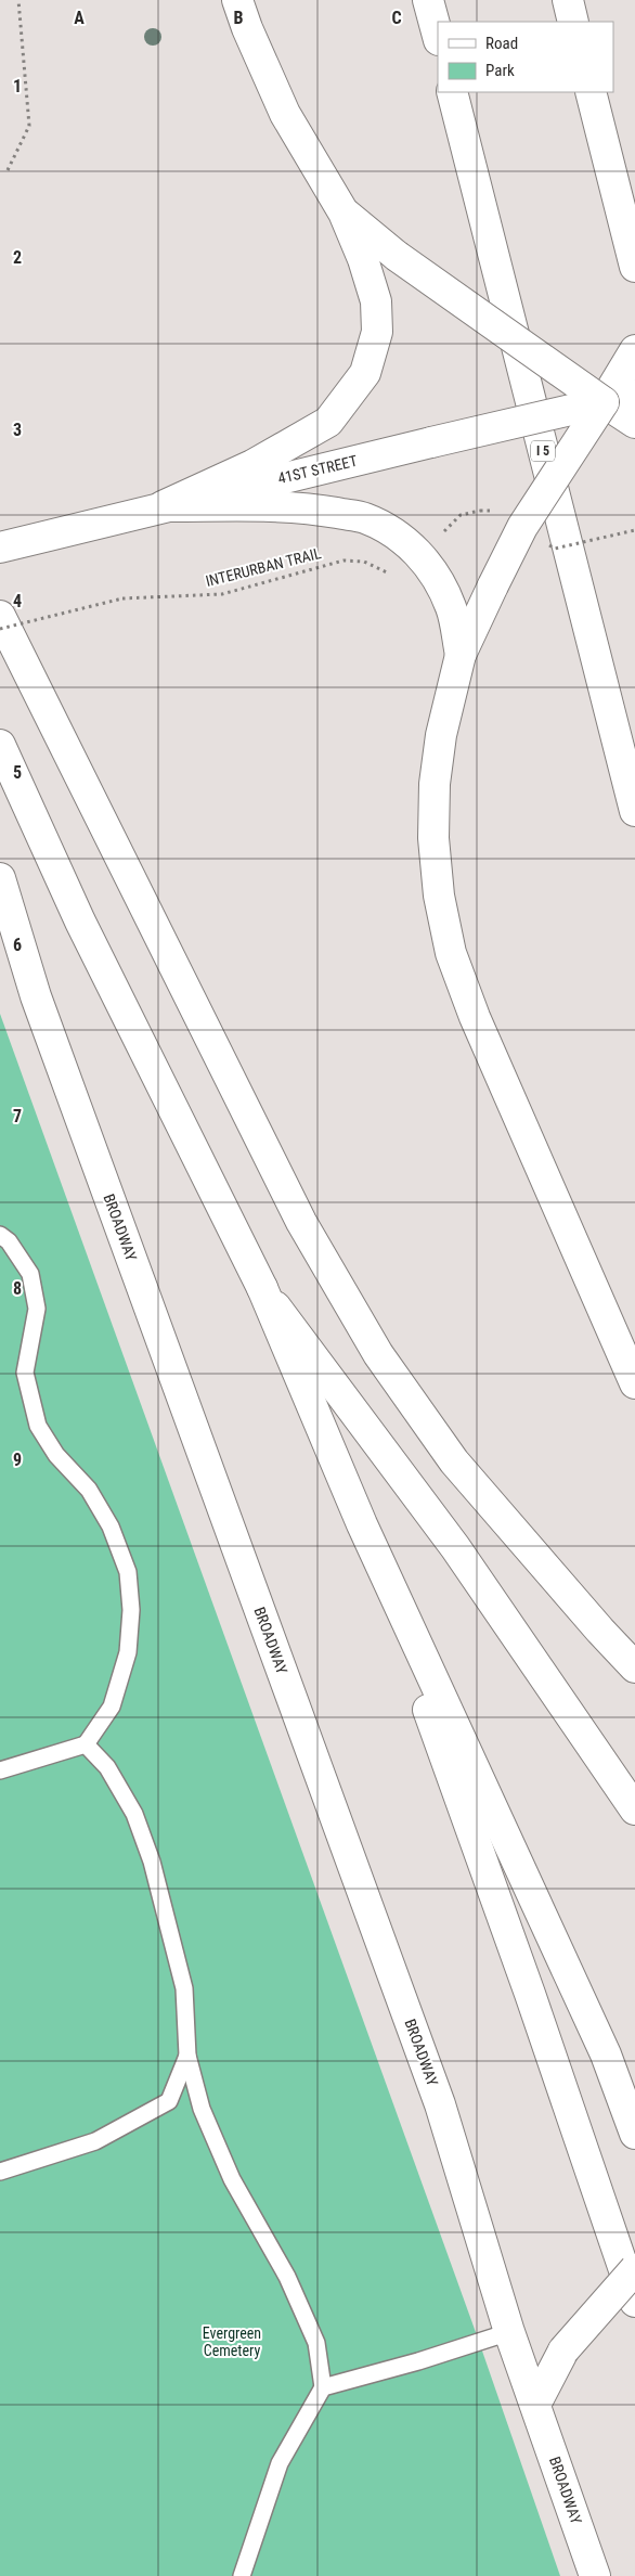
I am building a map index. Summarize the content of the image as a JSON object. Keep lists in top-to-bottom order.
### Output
{
  "streets": {
    "main road": ["I 5", "41ST STREET", "BROADWAY"],
    "path": ["INTERURBAN TRAIL"]
  },
  "parks": ["Evergreen Cemetery"],
  "legend": ["Road", "Park"],
  "grid": {
    "columns": ["A", "B", "C"],
    "rows": [
      "1",
      "2",
      "3",
      "4",
      "5",
      "6",
      "7",
      "8",
      "9"
    ]
  }
}
